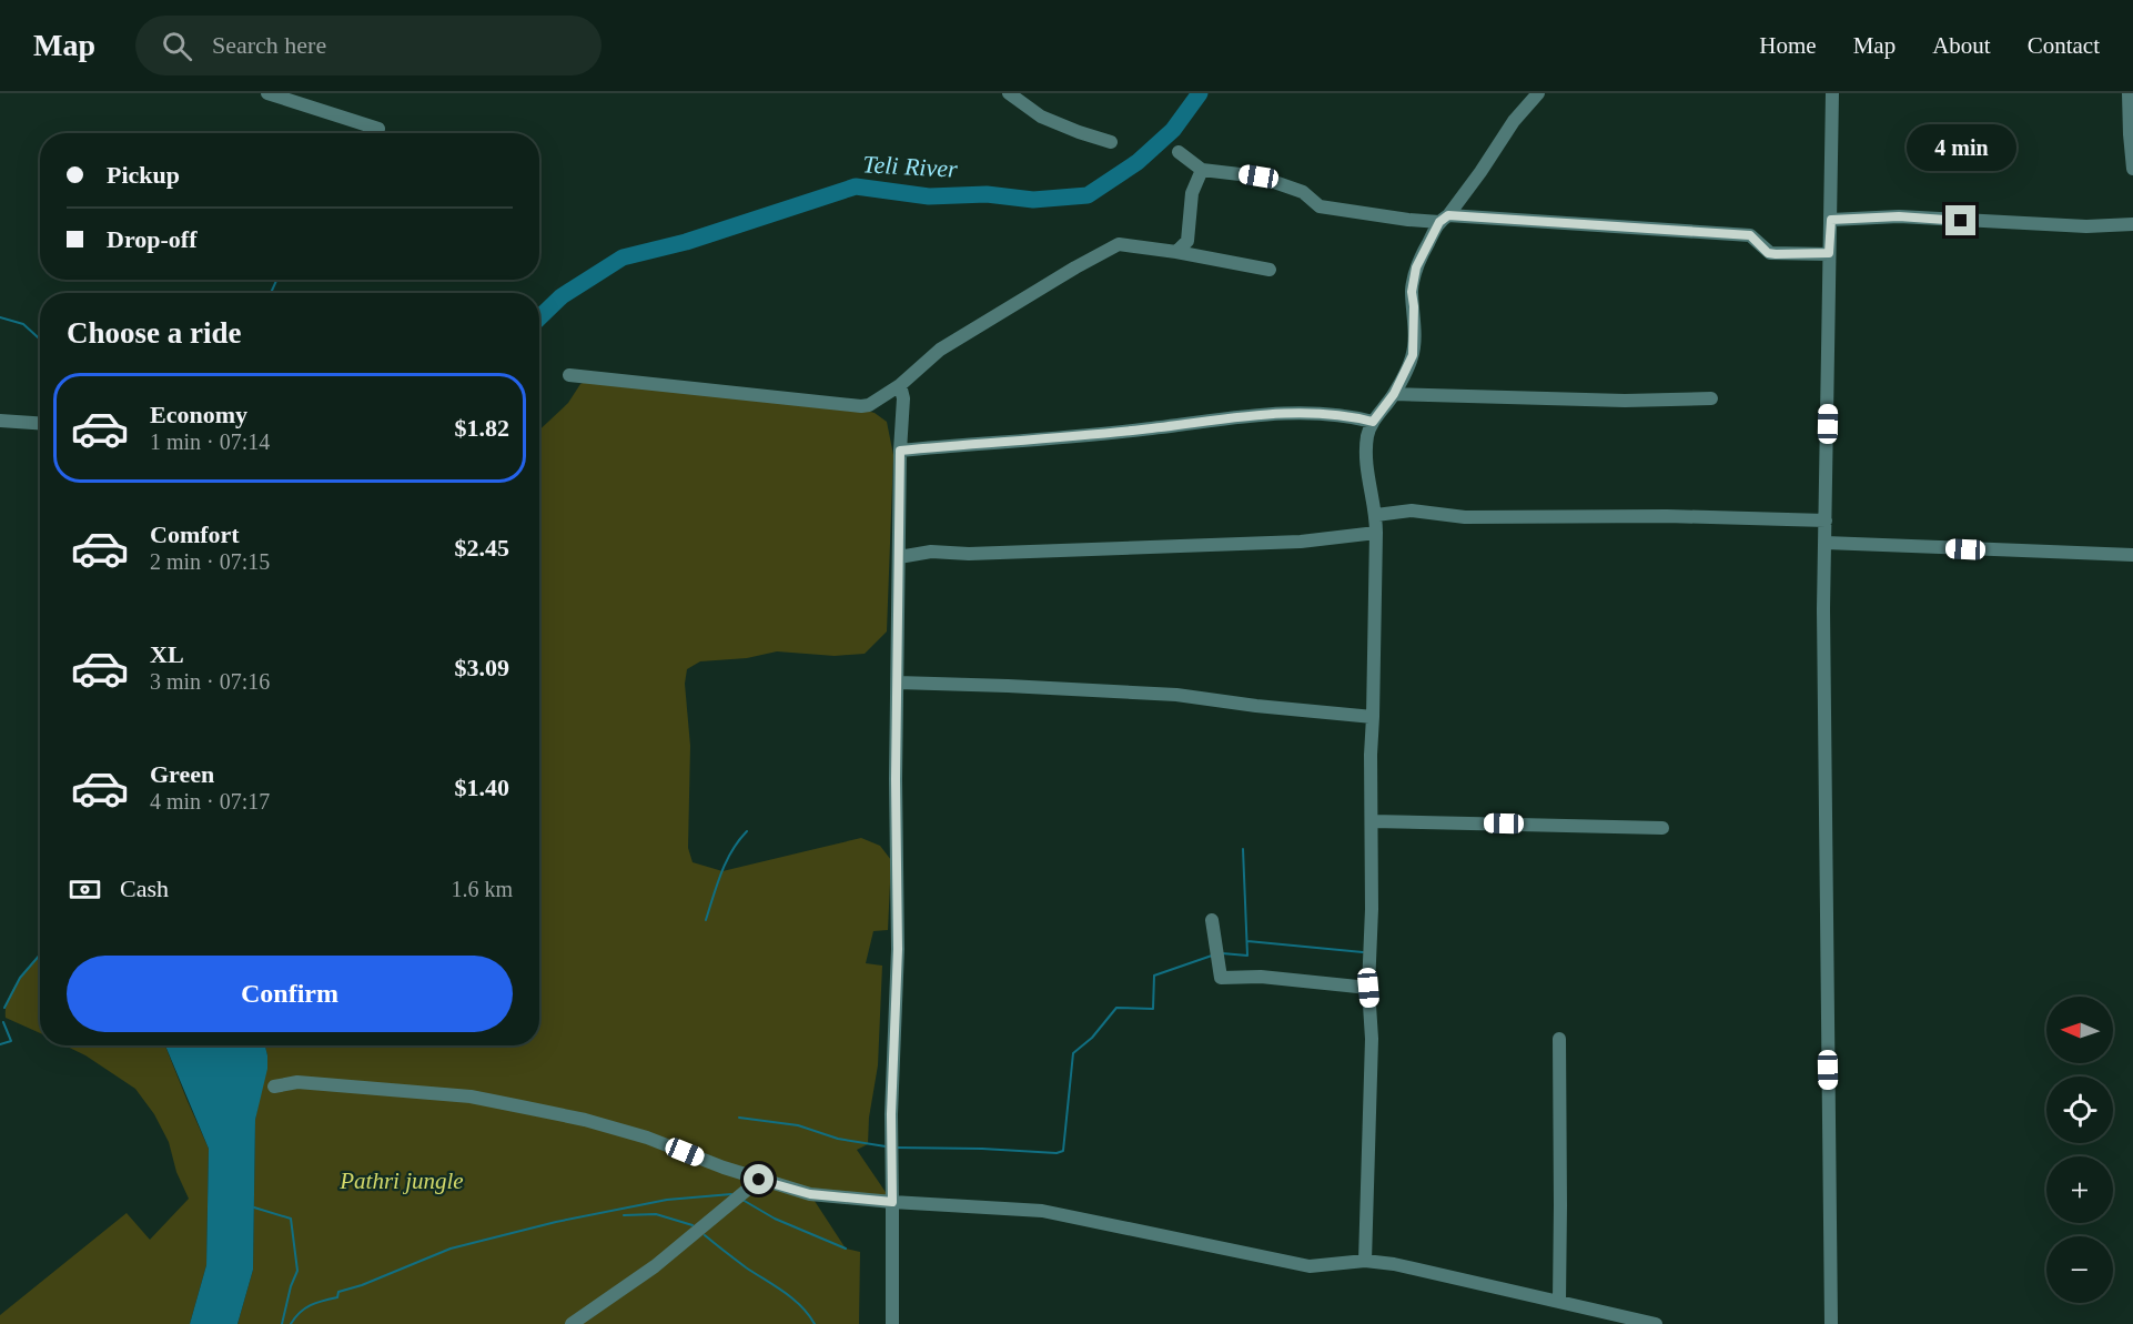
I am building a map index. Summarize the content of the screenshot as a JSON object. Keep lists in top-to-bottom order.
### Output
{
  "water": ["Teli River"],
  "parks": ["Pathri jungle"],
  "north": "left",
  "page": {
    "header": "Map",
    "search": "Search here",
    "nav": [
      "Home",
      "Map",
      "About",
      "Contact"
    ],
    "bubble": "4 min",
    "banner": ["Pickup", "Drop-off"],
    "heading": "Choose a ride",
    "list": [
      {
        "name": "Economy",
        "note": "1 min · 07:14",
        "value": "$1.82"
      },
      {
        "name": "Comfort",
        "note": "2 min · 07:15",
        "value": "$2.45"
      },
      {
        "name": "XL",
        "note": "3 min · 07:16",
        "value": "$3.09"
      },
      {
        "name": "Green",
        "note": "4 min · 07:17",
        "value": "$1.40"
      }
    ],
    "pay": ["Cash", "1.6 km"],
    "buttons": "Confirm",
    "map_buttons": ["+", "−"]
  }
}
